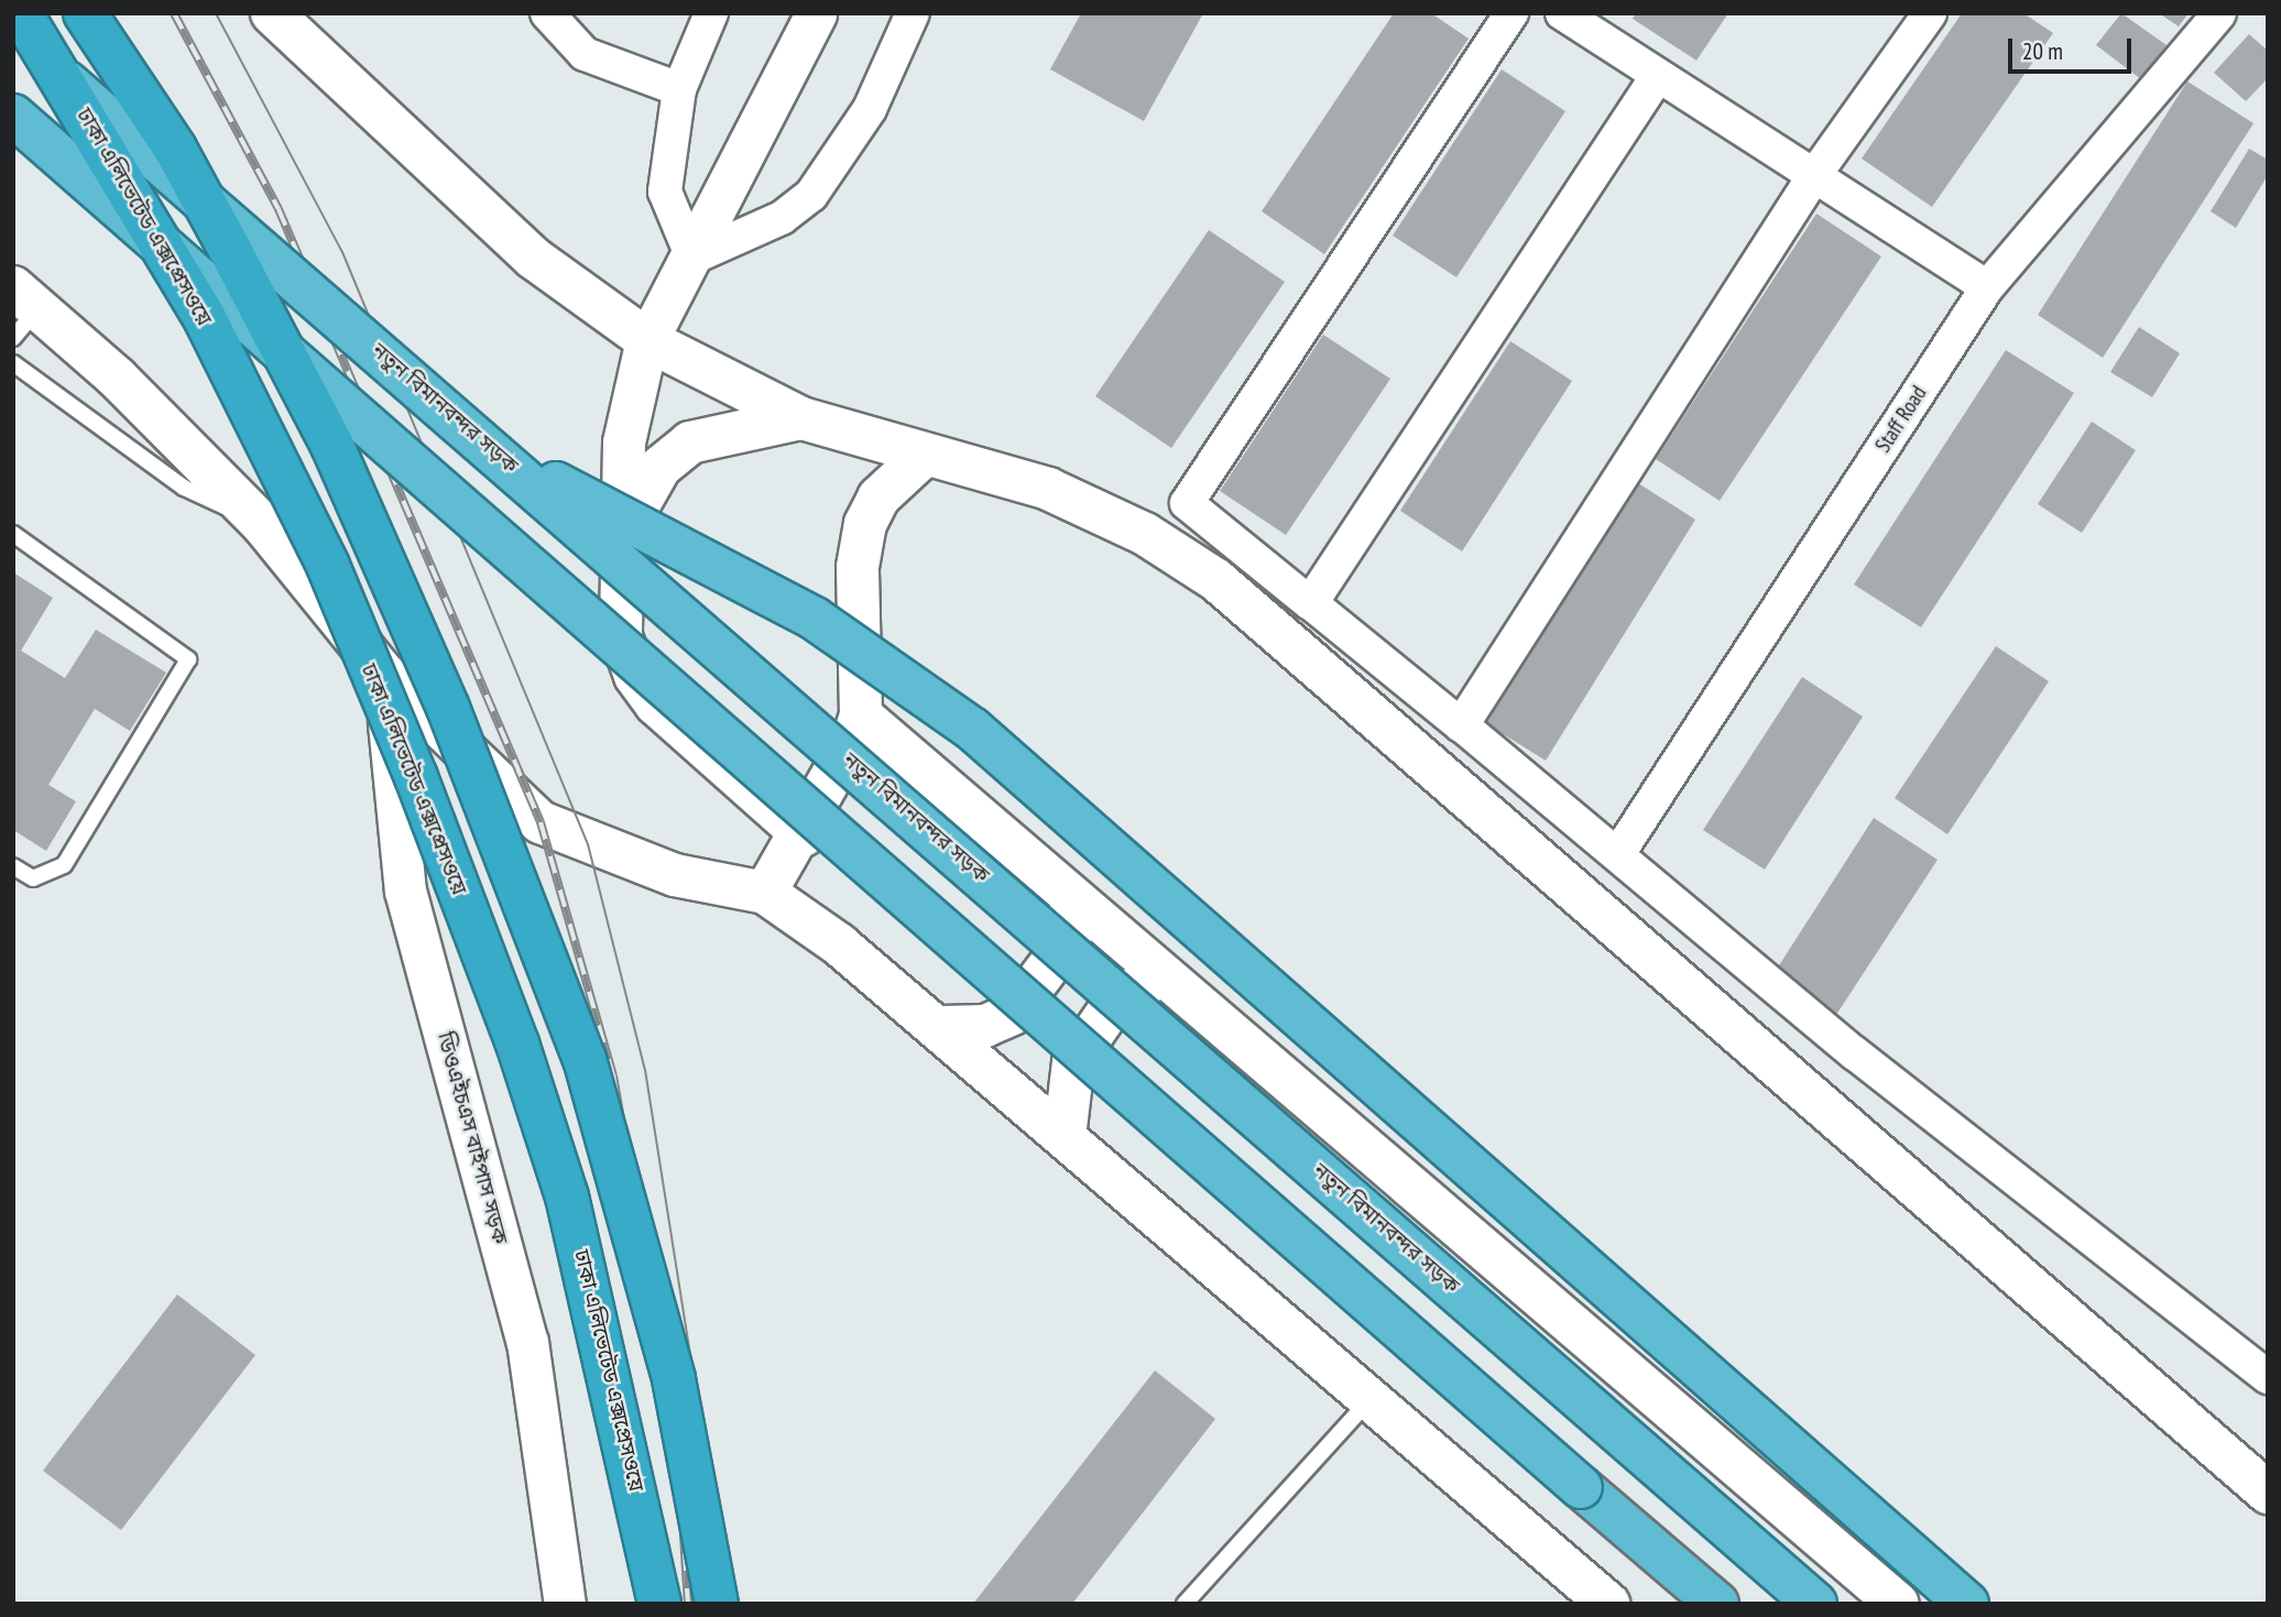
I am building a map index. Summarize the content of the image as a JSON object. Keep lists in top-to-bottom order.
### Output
{
  "streets": {
    "highway": ["ঢাকা এলিভেটেড এক্সপ্রেসওয়ে", "নতুন বিমানবন্দর সড়ক"],
    "street": ["Staff Road", "ডিওএইচএস বাইপাস সড়ক"]
  },
  "scale_bar": "20 m"
}
